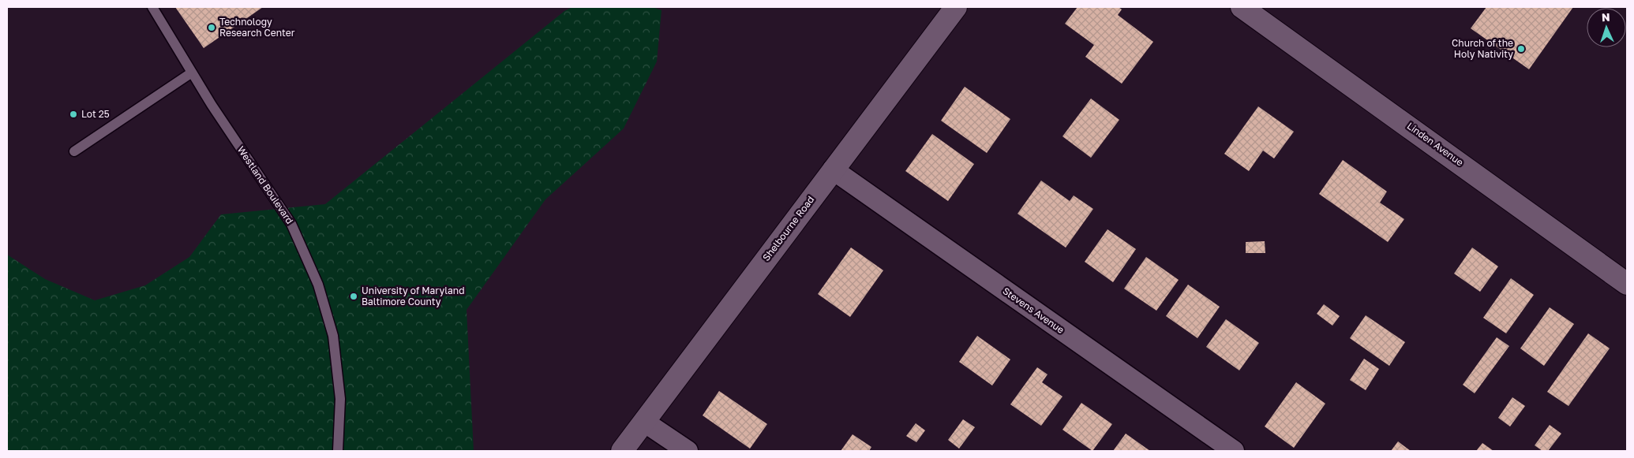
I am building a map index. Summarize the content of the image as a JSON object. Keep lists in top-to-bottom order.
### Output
{
  "streets": {
    "street": ["Linden Avenue", "Shelbourne Road", "Stevens Avenue"],
    "lane": ["Westland Boulevard"]
  },
  "crossings": [
    ["Shelbourne Road", "Stevens Avenue"]
  ],
  "places": [
    "Technology Research Center",
    "Church of the Holy Nativity",
    "Lot 25",
    "University of Maryland Baltimore County"
  ],
  "north": "top"
}
